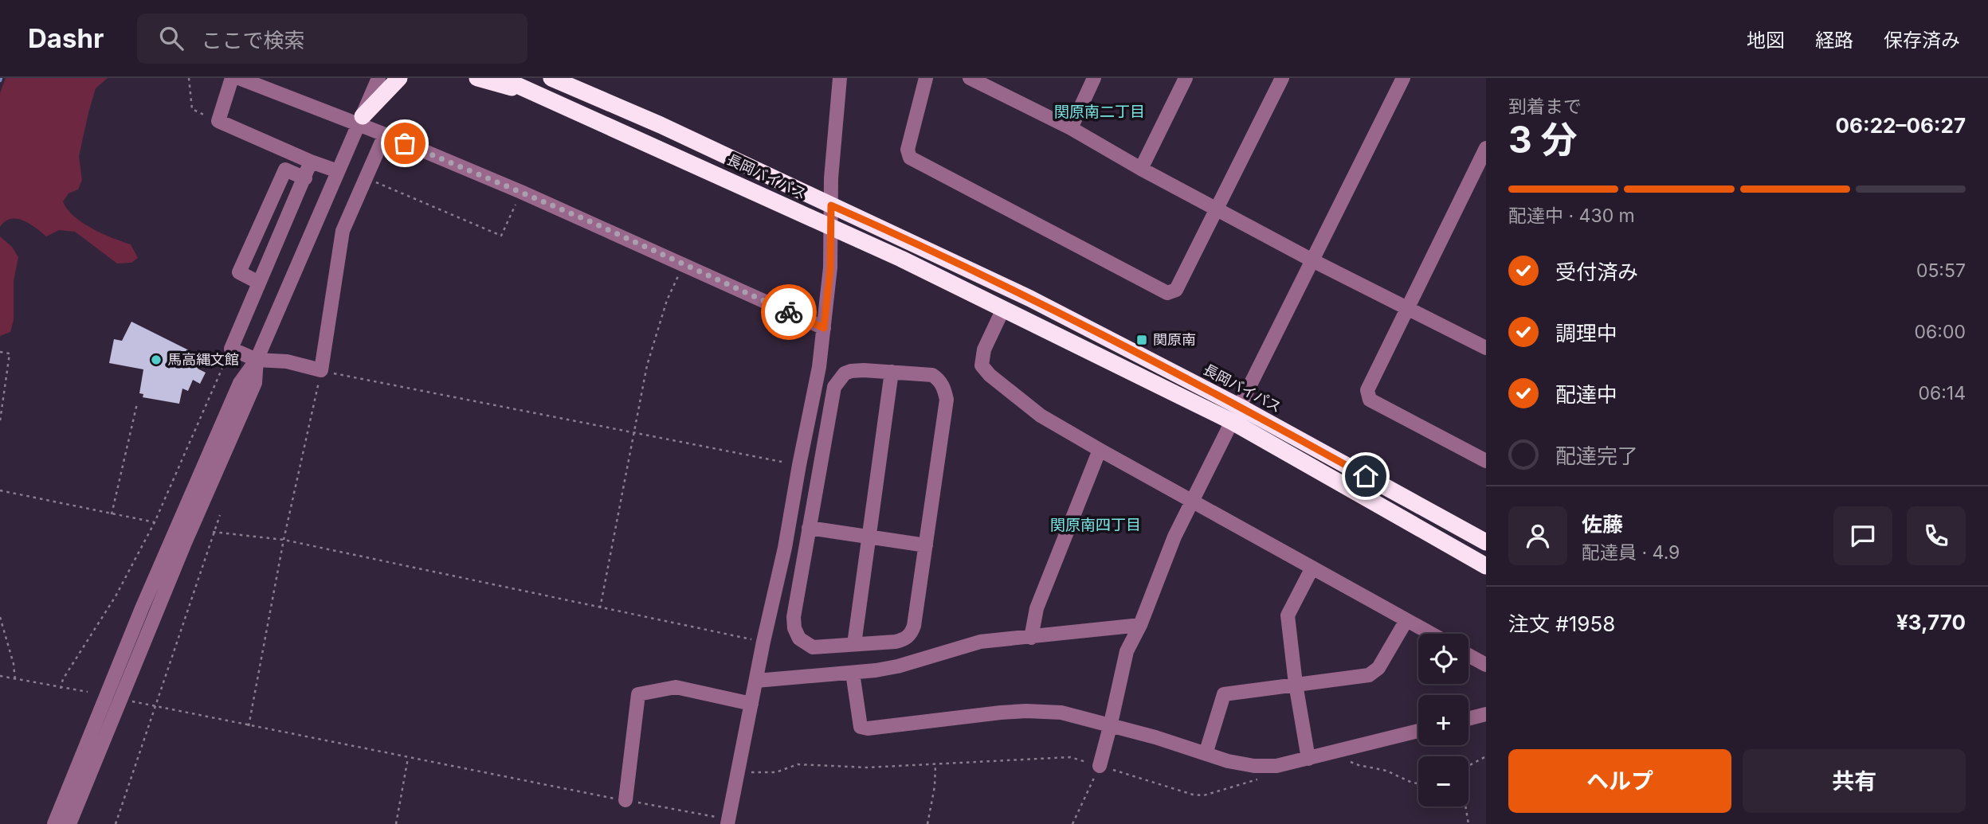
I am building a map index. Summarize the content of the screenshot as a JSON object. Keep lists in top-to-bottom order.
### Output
{
  "streets": {
    "highway": ["長岡バイパス"]
  },
  "districts": ["関原南二丁目", "関原南四丁目"],
  "places": {
    "transit": ["関原南"],
    "other": ["馬高縄文館"]
  },
  "page": {
    "header": "Dashr",
    "search": "ここで検索",
    "nav": ["地図", "経路", "保存済み"],
    "heading": ["3 分", "到着まで", "06:22–06:27"],
    "panel": [
      "佐藤",
      "配達員 · 4.9",
      "注文 #1958",
      "¥3,770"
    ],
    "bar": "配達中 · 430 m",
    "list": [
      ["受付済み", "05:57"],
      ["調理中", "06:00"],
      ["配達中", "06:14"],
      "配達完了"
    ],
    "map_buttons": ["+", "−"],
    "buttons": ["ヘルプ", "共有"]
  }
}
